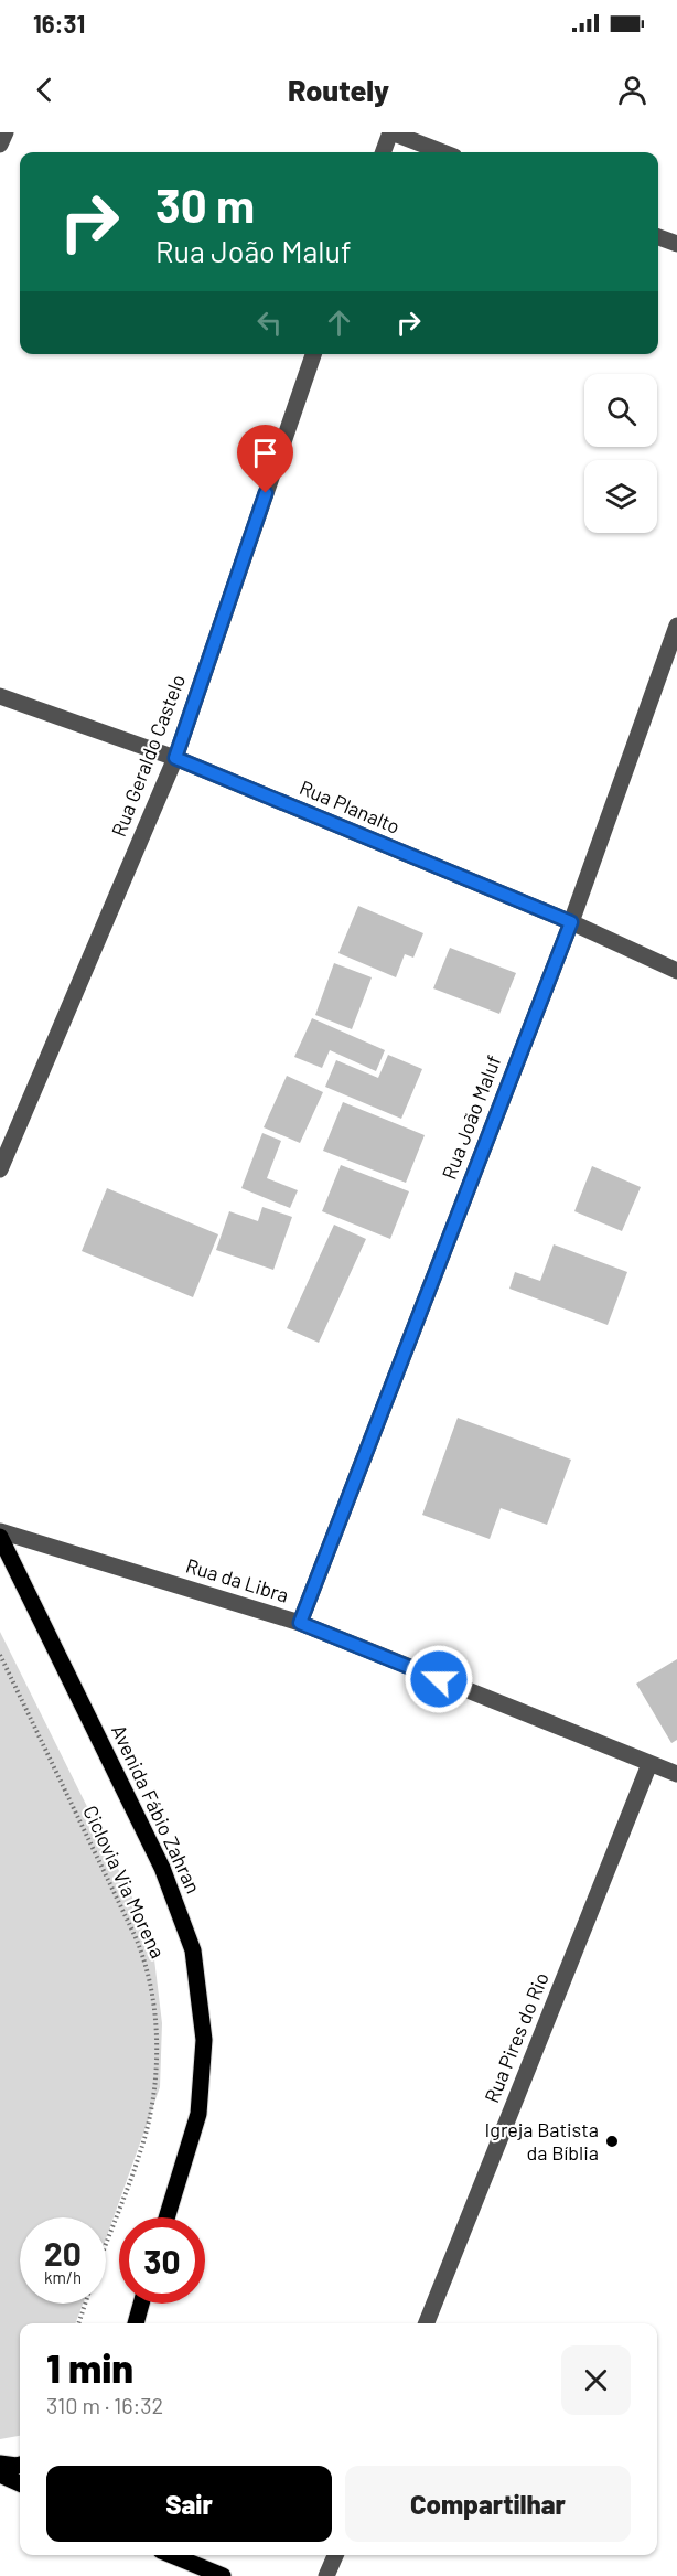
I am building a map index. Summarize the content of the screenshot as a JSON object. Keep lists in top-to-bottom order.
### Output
{
  "streets": {
    "main road": ["Avenida Fábio Zahran"],
    "street": [
      "Rua Geraldo Castelo",
      "Rua Planalto",
      "Rua João Maluf",
      "Rua da Libra",
      "Rua Pires do Rio"
    ],
    "path": ["Ciclovia Via Morena"]
  },
  "crossings": [
    ["Rua Geraldo Castelo", "Rua Planalto"],
    ["Rua Planalto", "Rua João Maluf"],
    ["Rua João Maluf", "Rua da Libra"],
    ["Rua da Libra", "Rua Pires do Rio"]
  ],
  "places": ["Igreja Batista da Bíblia"],
  "page": {
    "status": "16:31",
    "header": "Routely",
    "turn": ["30 m", "Rua João Maluf"],
    "speed": "20 km/h",
    "limit": "30",
    "heading": ["1 min", "310 m · 16:32"],
    "buttons": ["Sair", "Compartilhar"]
  }
}
